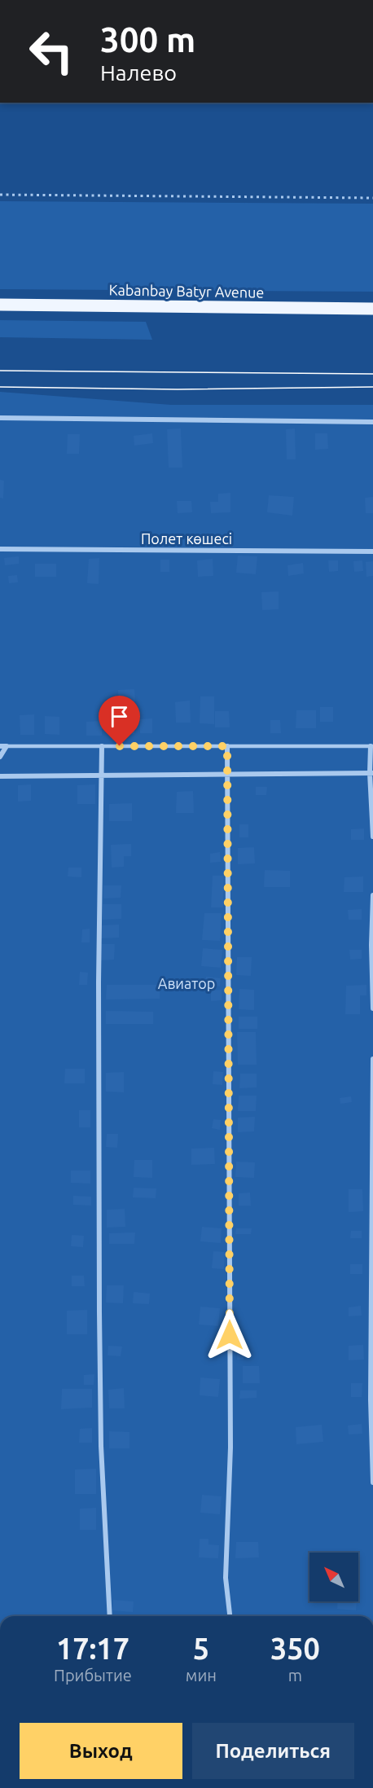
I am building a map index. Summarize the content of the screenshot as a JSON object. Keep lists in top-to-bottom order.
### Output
{
  "streets": {
    "main road": ["Kabanbay Batyr Avenue"],
    "street": ["Полет көшесі"]
  },
  "parks": ["Авиатор"],
  "north": "top left",
  "page": {
    "turn": ["300 m", "Налево"],
    "eta": [
      "17:17",
      "Прибытие",
      "5",
      "мин",
      "350",
      "m"
    ],
    "buttons": ["Выход", "Поделиться"]
  }
}
